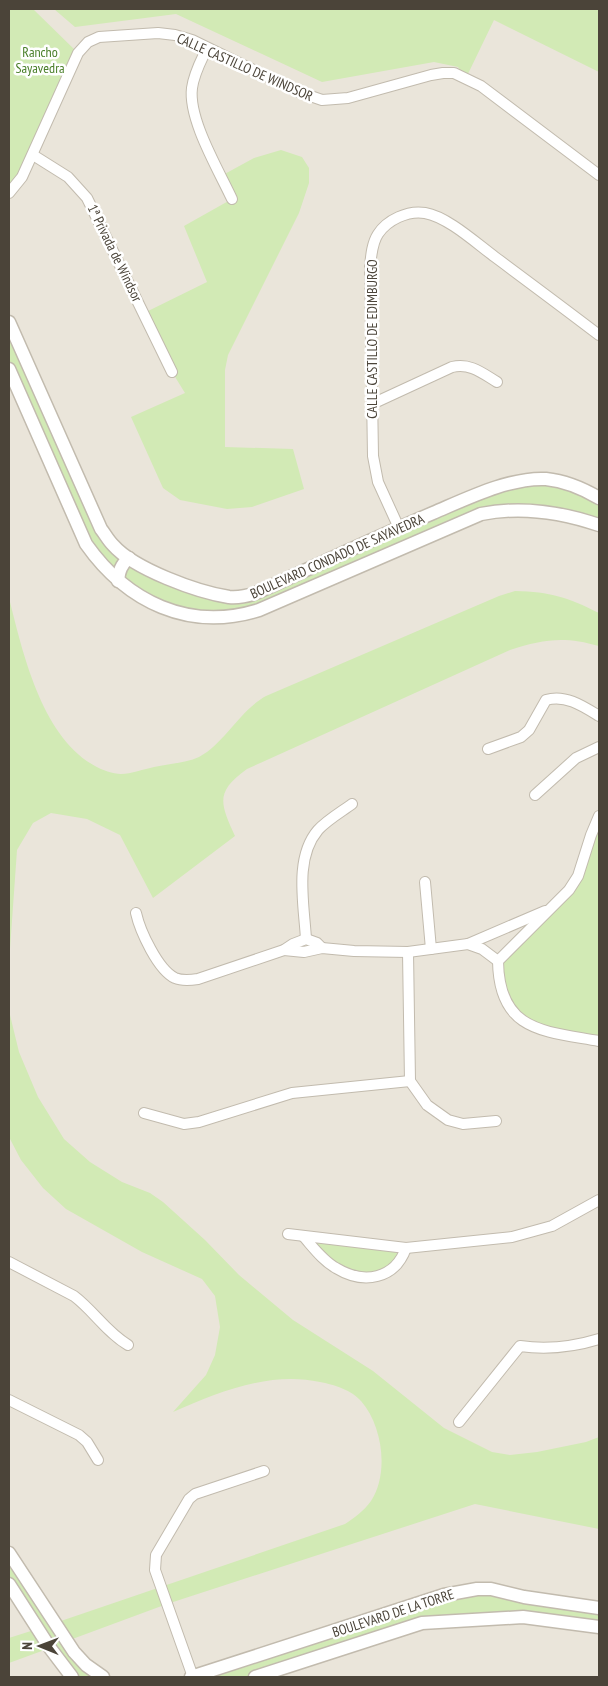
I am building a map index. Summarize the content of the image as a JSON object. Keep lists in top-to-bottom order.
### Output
{
  "streets": {
    "street": [
      "CALLE CASTILLO DE WINDSOR",
      "1ª Privada de Windsor",
      "CALLE CASTILLO DE EDIMBURGO",
      "BOULEVARD CONDADO DE SAYAVEDRA",
      "BOULEVARD DE LA TORRE"
    ]
  },
  "crossings": [
    ["CALLE CASTILLO DE WINDSOR", "1ª Privada de Windsor"],
    ["CALLE CASTILLO DE EDIMBURGO", "BOULEVARD CONDADO DE SAYAVEDRA"]
  ],
  "parks": ["Rancho Sayavedra"],
  "north": "left"
}
